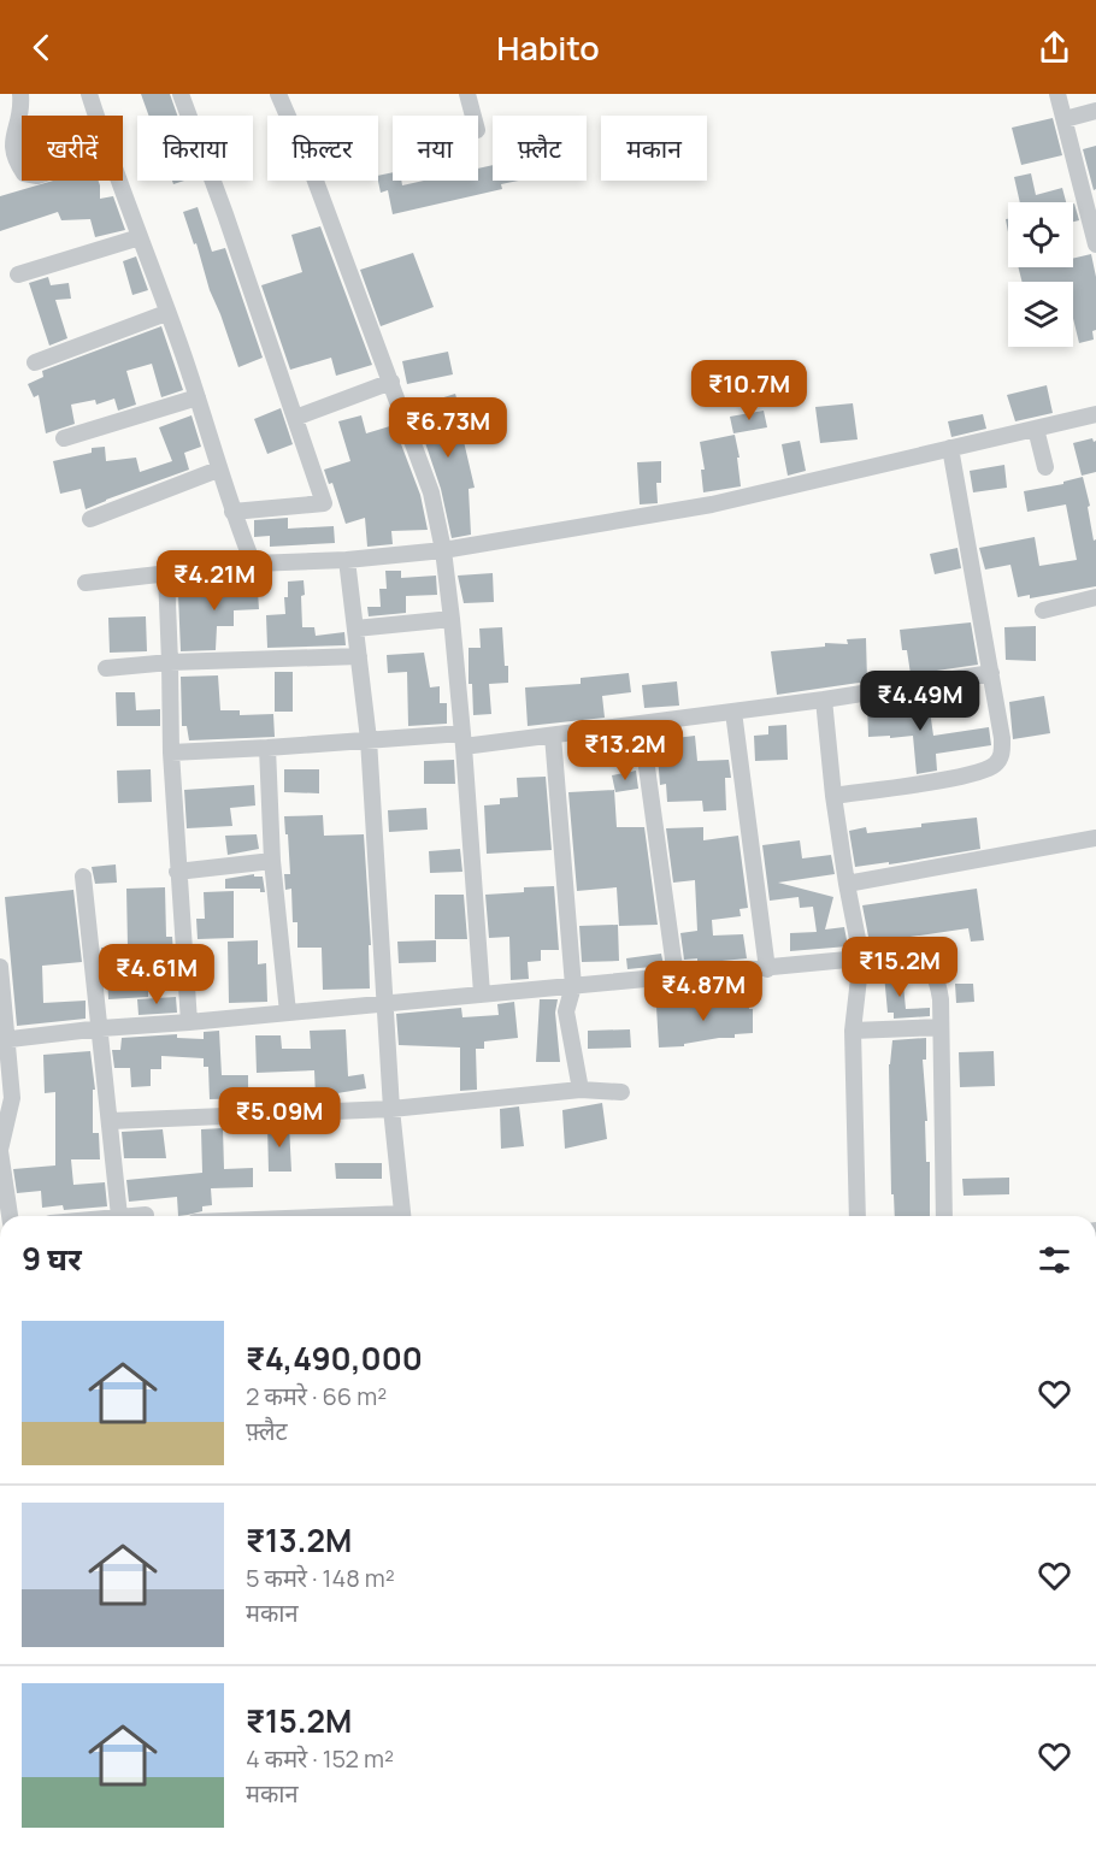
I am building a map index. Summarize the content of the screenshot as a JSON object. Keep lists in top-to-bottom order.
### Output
{
  "page": {
    "header": "Habito",
    "chip": [
      "खरीदें",
      "किराया",
      "फ़िल्टर",
      "नया",
      "फ़्लैट",
      "मकान"
    ],
    "price": [
      "₹10.7M",
      "₹6.73M",
      "₹4.21M",
      "₹4.49M",
      "₹13.2M",
      "₹15.2M",
      "₹4.61M",
      "₹4.87M",
      "₹5.09M"
    ],
    "heading": "9 घर",
    "list": [
      {
        "name": "₹4,490,000",
        "note": "2 कमरे · 66 m² · फ़्लैट"
      },
      {
        "name": "₹13.2M",
        "note": "5 कमरे · 148 m² · मकान"
      },
      {
        "name": "₹15.2M",
        "note": "4 कमरे · 152 m² · मकान"
      }
    ]
  }
}
